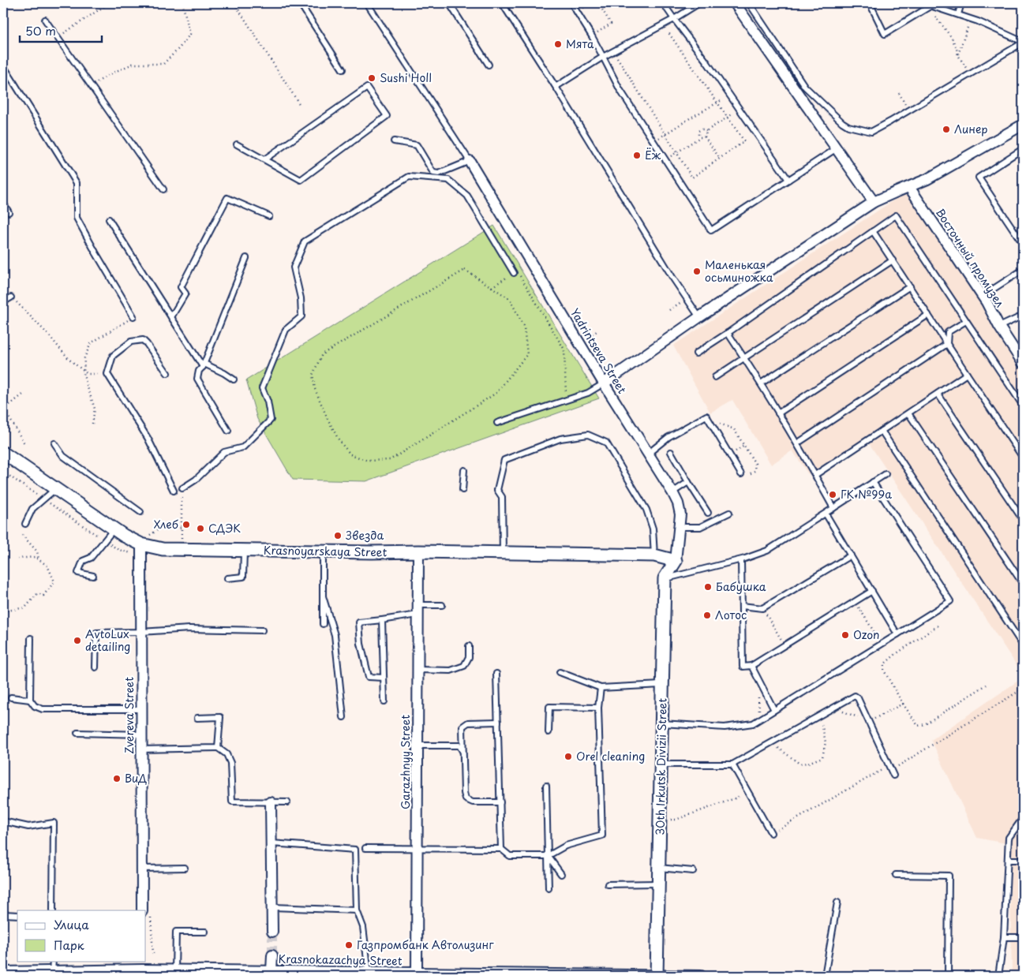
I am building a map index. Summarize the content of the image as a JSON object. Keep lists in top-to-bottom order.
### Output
{
  "streets": {
    "street": [
      "Восточный промузел",
      "Yadrintseva Street",
      "Krasnoyarskaya Street",
      "Zvereva Street",
      "Garazhnyy Street",
      "30th Irkutsk Divizii Street",
      "Krasnokazachya Street"
    ]
  },
  "crossings": [
    ["Yadrintseva Street", "Krasnoyarskaya Street"],
    ["Krasnoyarskaya Street", "Zvereva Street"],
    ["Krasnoyarskaya Street", "Garazhnyy Street"],
    ["Garazhnyy Street", "Krasnokazachya Street"],
    ["30th Irkutsk Divizii Street", "Krasnokazachya Street"]
  ],
  "places": [
    "Мята",
    "Sushi Holl",
    "Линер",
    "Ёж",
    "Маленькая осьминожка",
    "ГК №99а",
    "Хлеб",
    "СДЭК",
    "Звезда",
    "Бабушка",
    "Лотос",
    "Ozon",
    "AvtoLux detailing",
    "Orel cleaning",
    "ВиД",
    "Газпромбанк Автолизинг"
  ],
  "legend": ["Улица", "Парк"],
  "scale_bar": "50 m"
}
